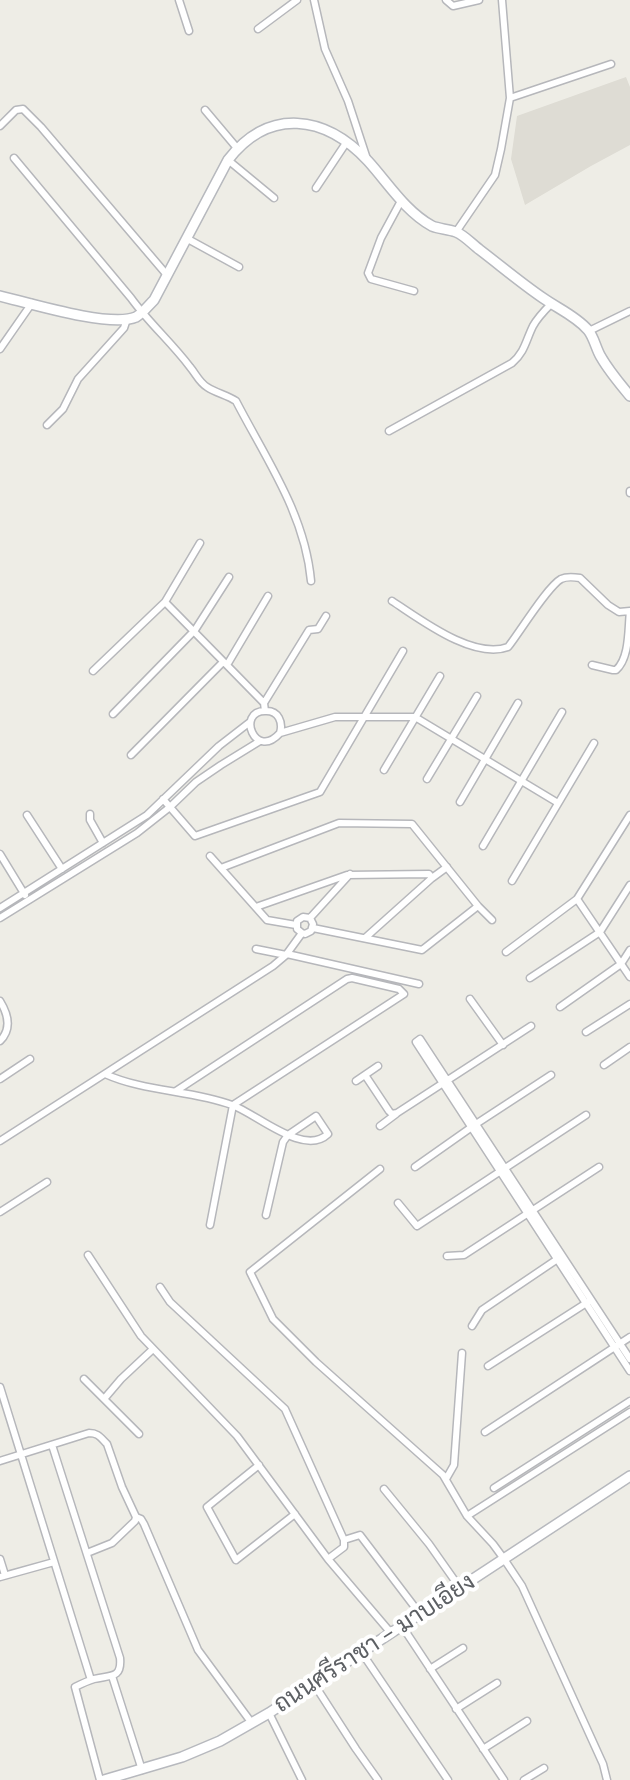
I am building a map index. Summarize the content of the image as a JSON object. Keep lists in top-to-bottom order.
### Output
{
  "streets": {
    "street": ["ถนนศรีราชา - มาบเอียง"]
  }
}
